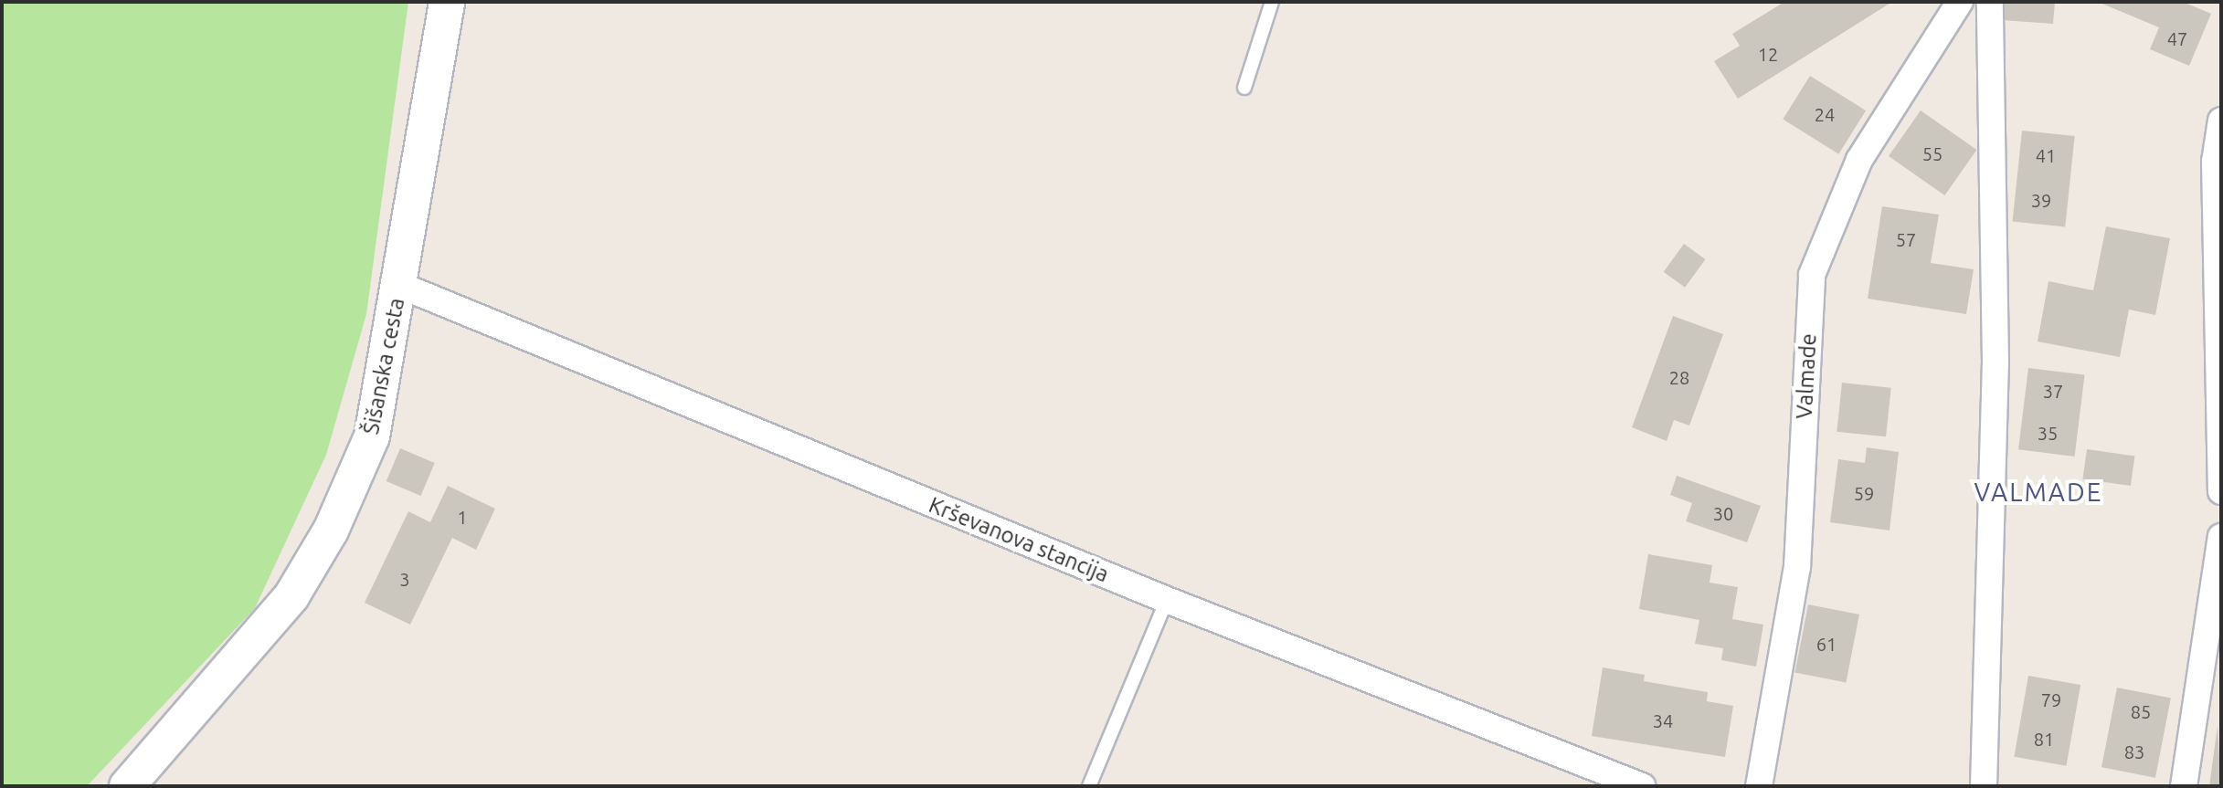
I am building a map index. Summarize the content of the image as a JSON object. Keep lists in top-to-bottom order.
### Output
{
  "streets": {
    "main road": ["Šišanska cesta"],
    "street": ["Valmade", "Krševanova stancija"]
  },
  "crossings": [
    ["Šišanska cesta", "Krševanova stancija"]
  ],
  "districts": ["VALMADE"],
  "house_numbers": [
    "47",
    "12",
    "24",
    "55",
    "41",
    "39",
    "57",
    "28",
    "37",
    "35",
    "59",
    "30",
    "1",
    "3",
    "61",
    "79",
    "85",
    "34",
    "81",
    "83"
  ]
}
